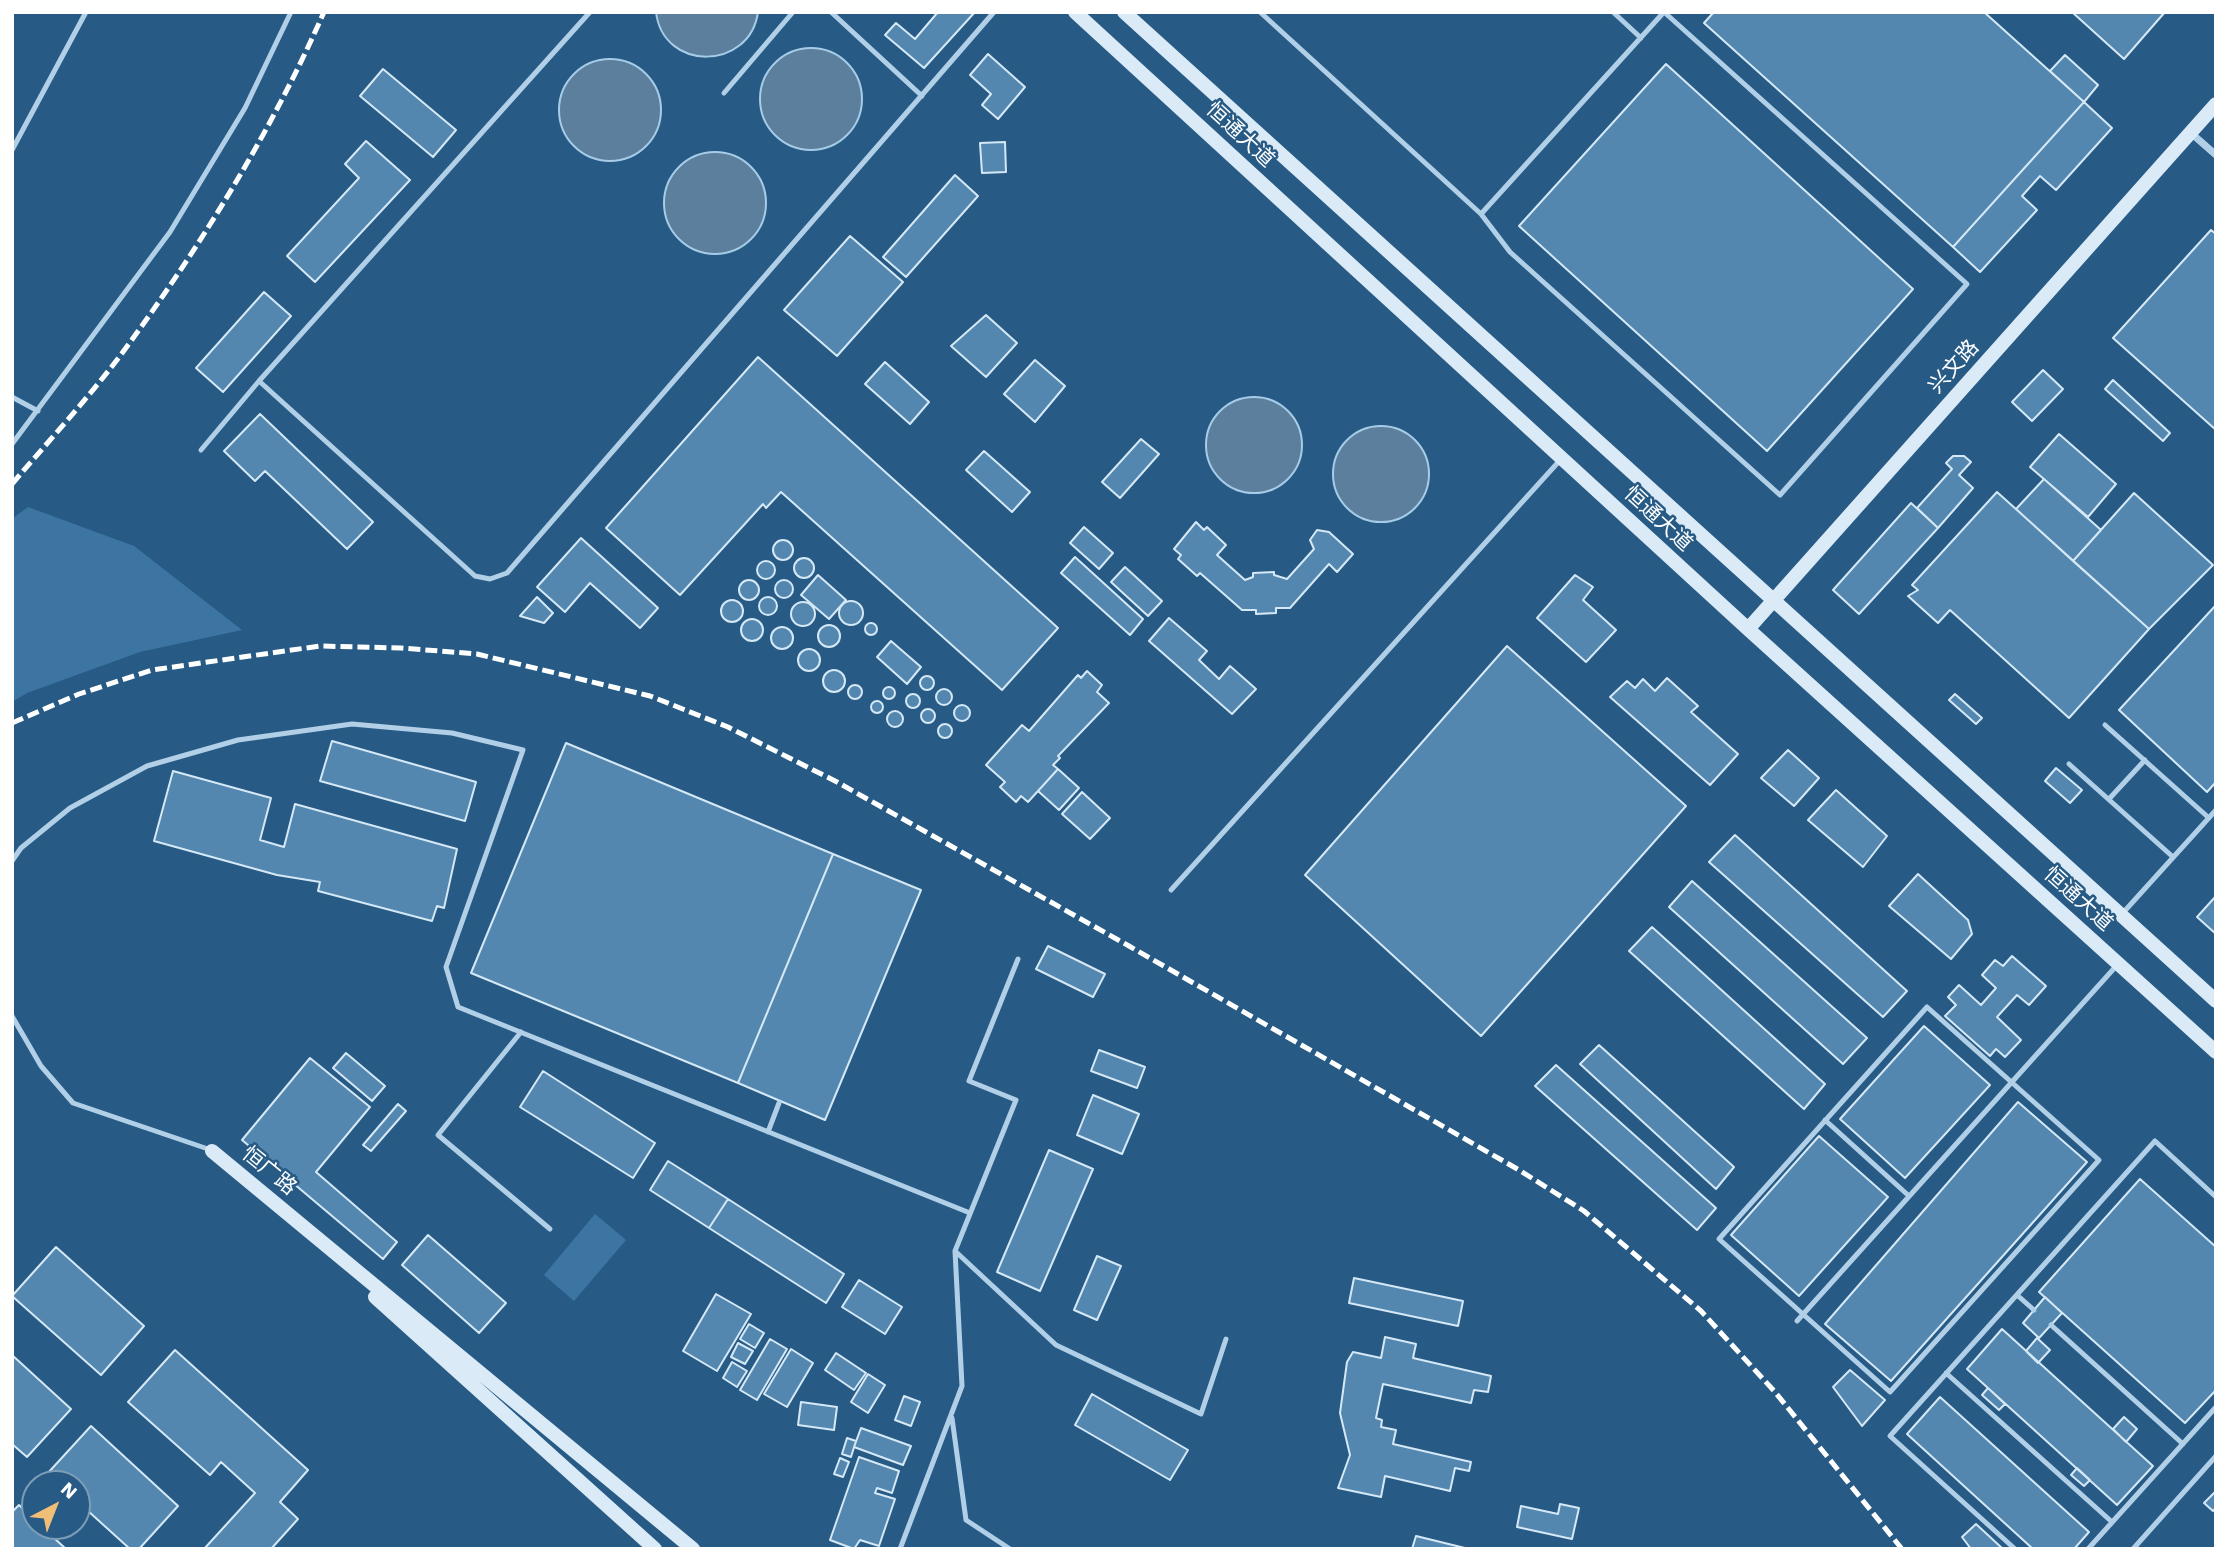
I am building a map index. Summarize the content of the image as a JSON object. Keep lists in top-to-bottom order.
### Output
{
  "streets": {
    "main road": ["恒通大道", "兴文路", "恒广路"]
  },
  "crossings": [
    ["恒通大道", "兴文路"]
  ],
  "north": "top right"
}
